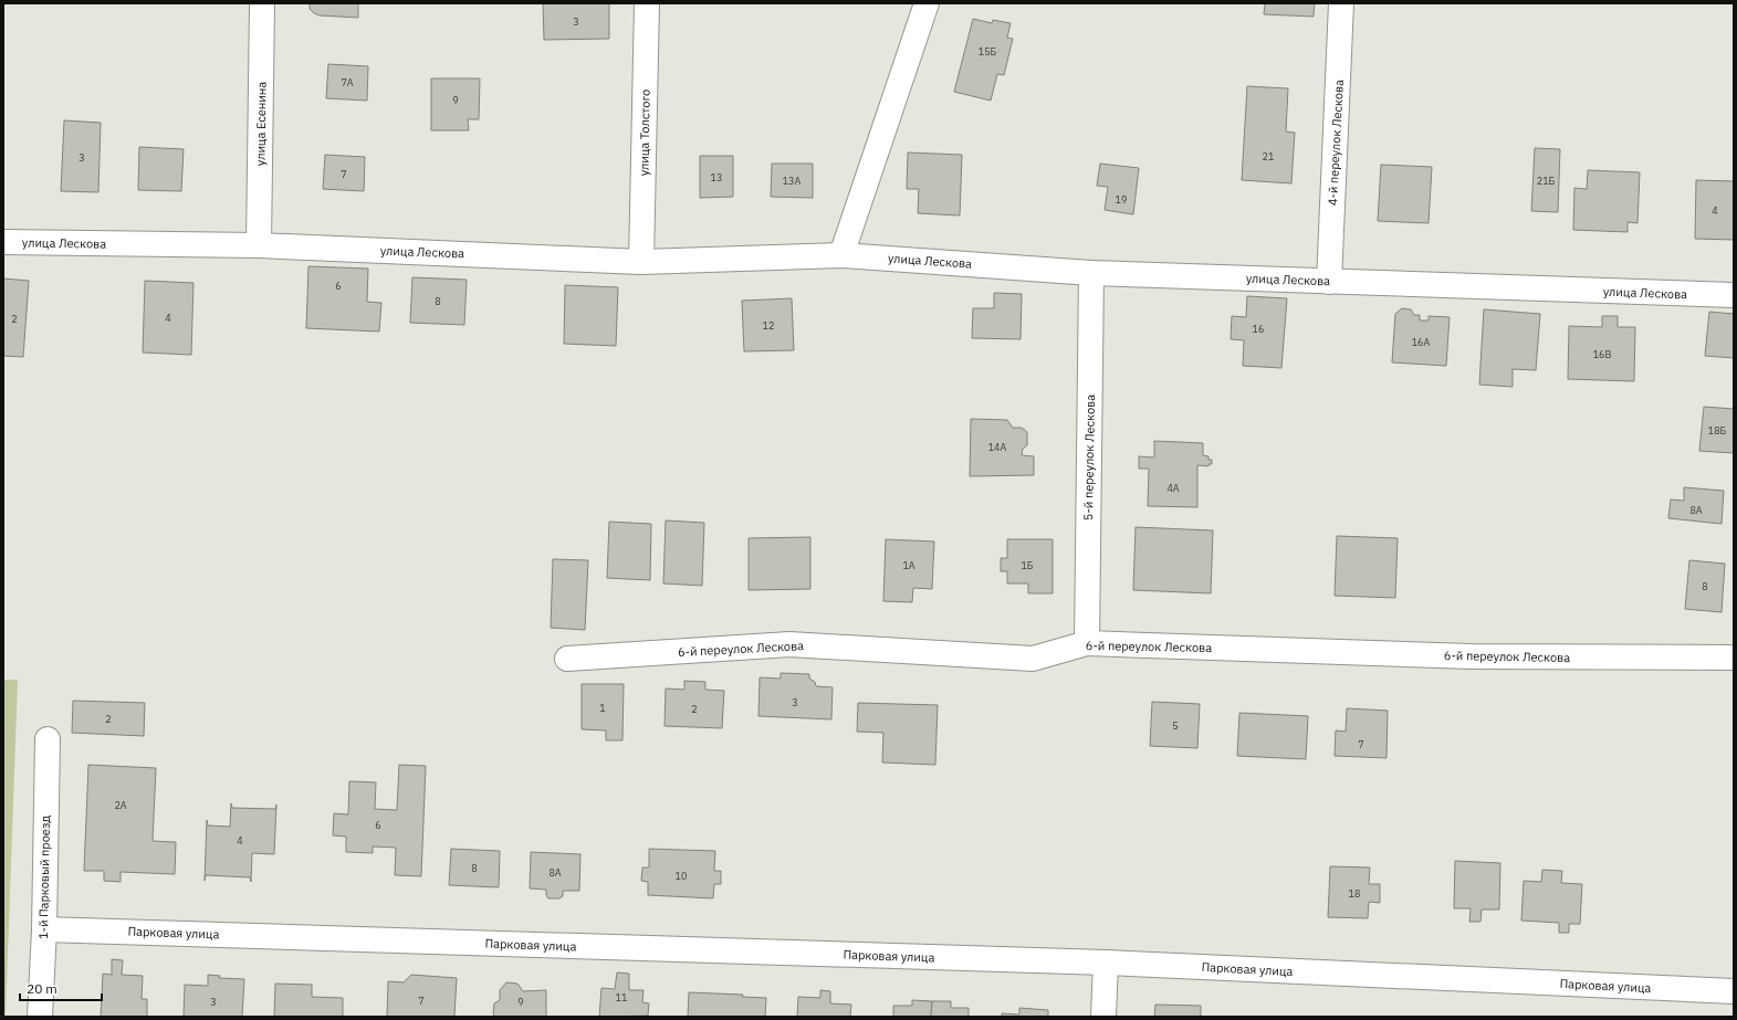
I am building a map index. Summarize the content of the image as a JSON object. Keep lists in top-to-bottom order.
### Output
{
  "streets": {
    "street": [
      "улица Есенина",
      "улица Толстого",
      "4-й переулок Лескова",
      "улица Лескова",
      "5-й переулок Лескова",
      "6-й переулок Лескова",
      "1-й Парковый проезд",
      "Парковая улица"
    ]
  },
  "crossings": [
    ["улица Есенина", "улица Лескова"],
    ["улица Толстого", "улица Лескова"],
    ["4-й переулок Лескова", "улица Лескова"],
    ["улица Лескова", "5-й переулок Лескова"],
    ["5-й переулок Лескова", "6-й переулок Лескова"],
    ["1-й Парковый проезд", "Парковая улица"]
  ],
  "house_numbers": [
    "3",
    "15Б",
    "7А",
    "9",
    "21",
    "3",
    "7",
    "13",
    "13А",
    "21Б",
    "19",
    "4",
    "6",
    "8",
    "4",
    "2",
    "12",
    "16",
    "16А",
    "16В",
    "18Б",
    "14А",
    "4А",
    "8А",
    "1А",
    "1Б",
    "8",
    "3",
    "1",
    "2",
    "2",
    "5",
    "7",
    "2А",
    "6",
    "4",
    "8",
    "8А",
    "10",
    "18",
    "11",
    "7",
    "3",
    "9"
  ],
  "scale_bar": "20 m"
}
